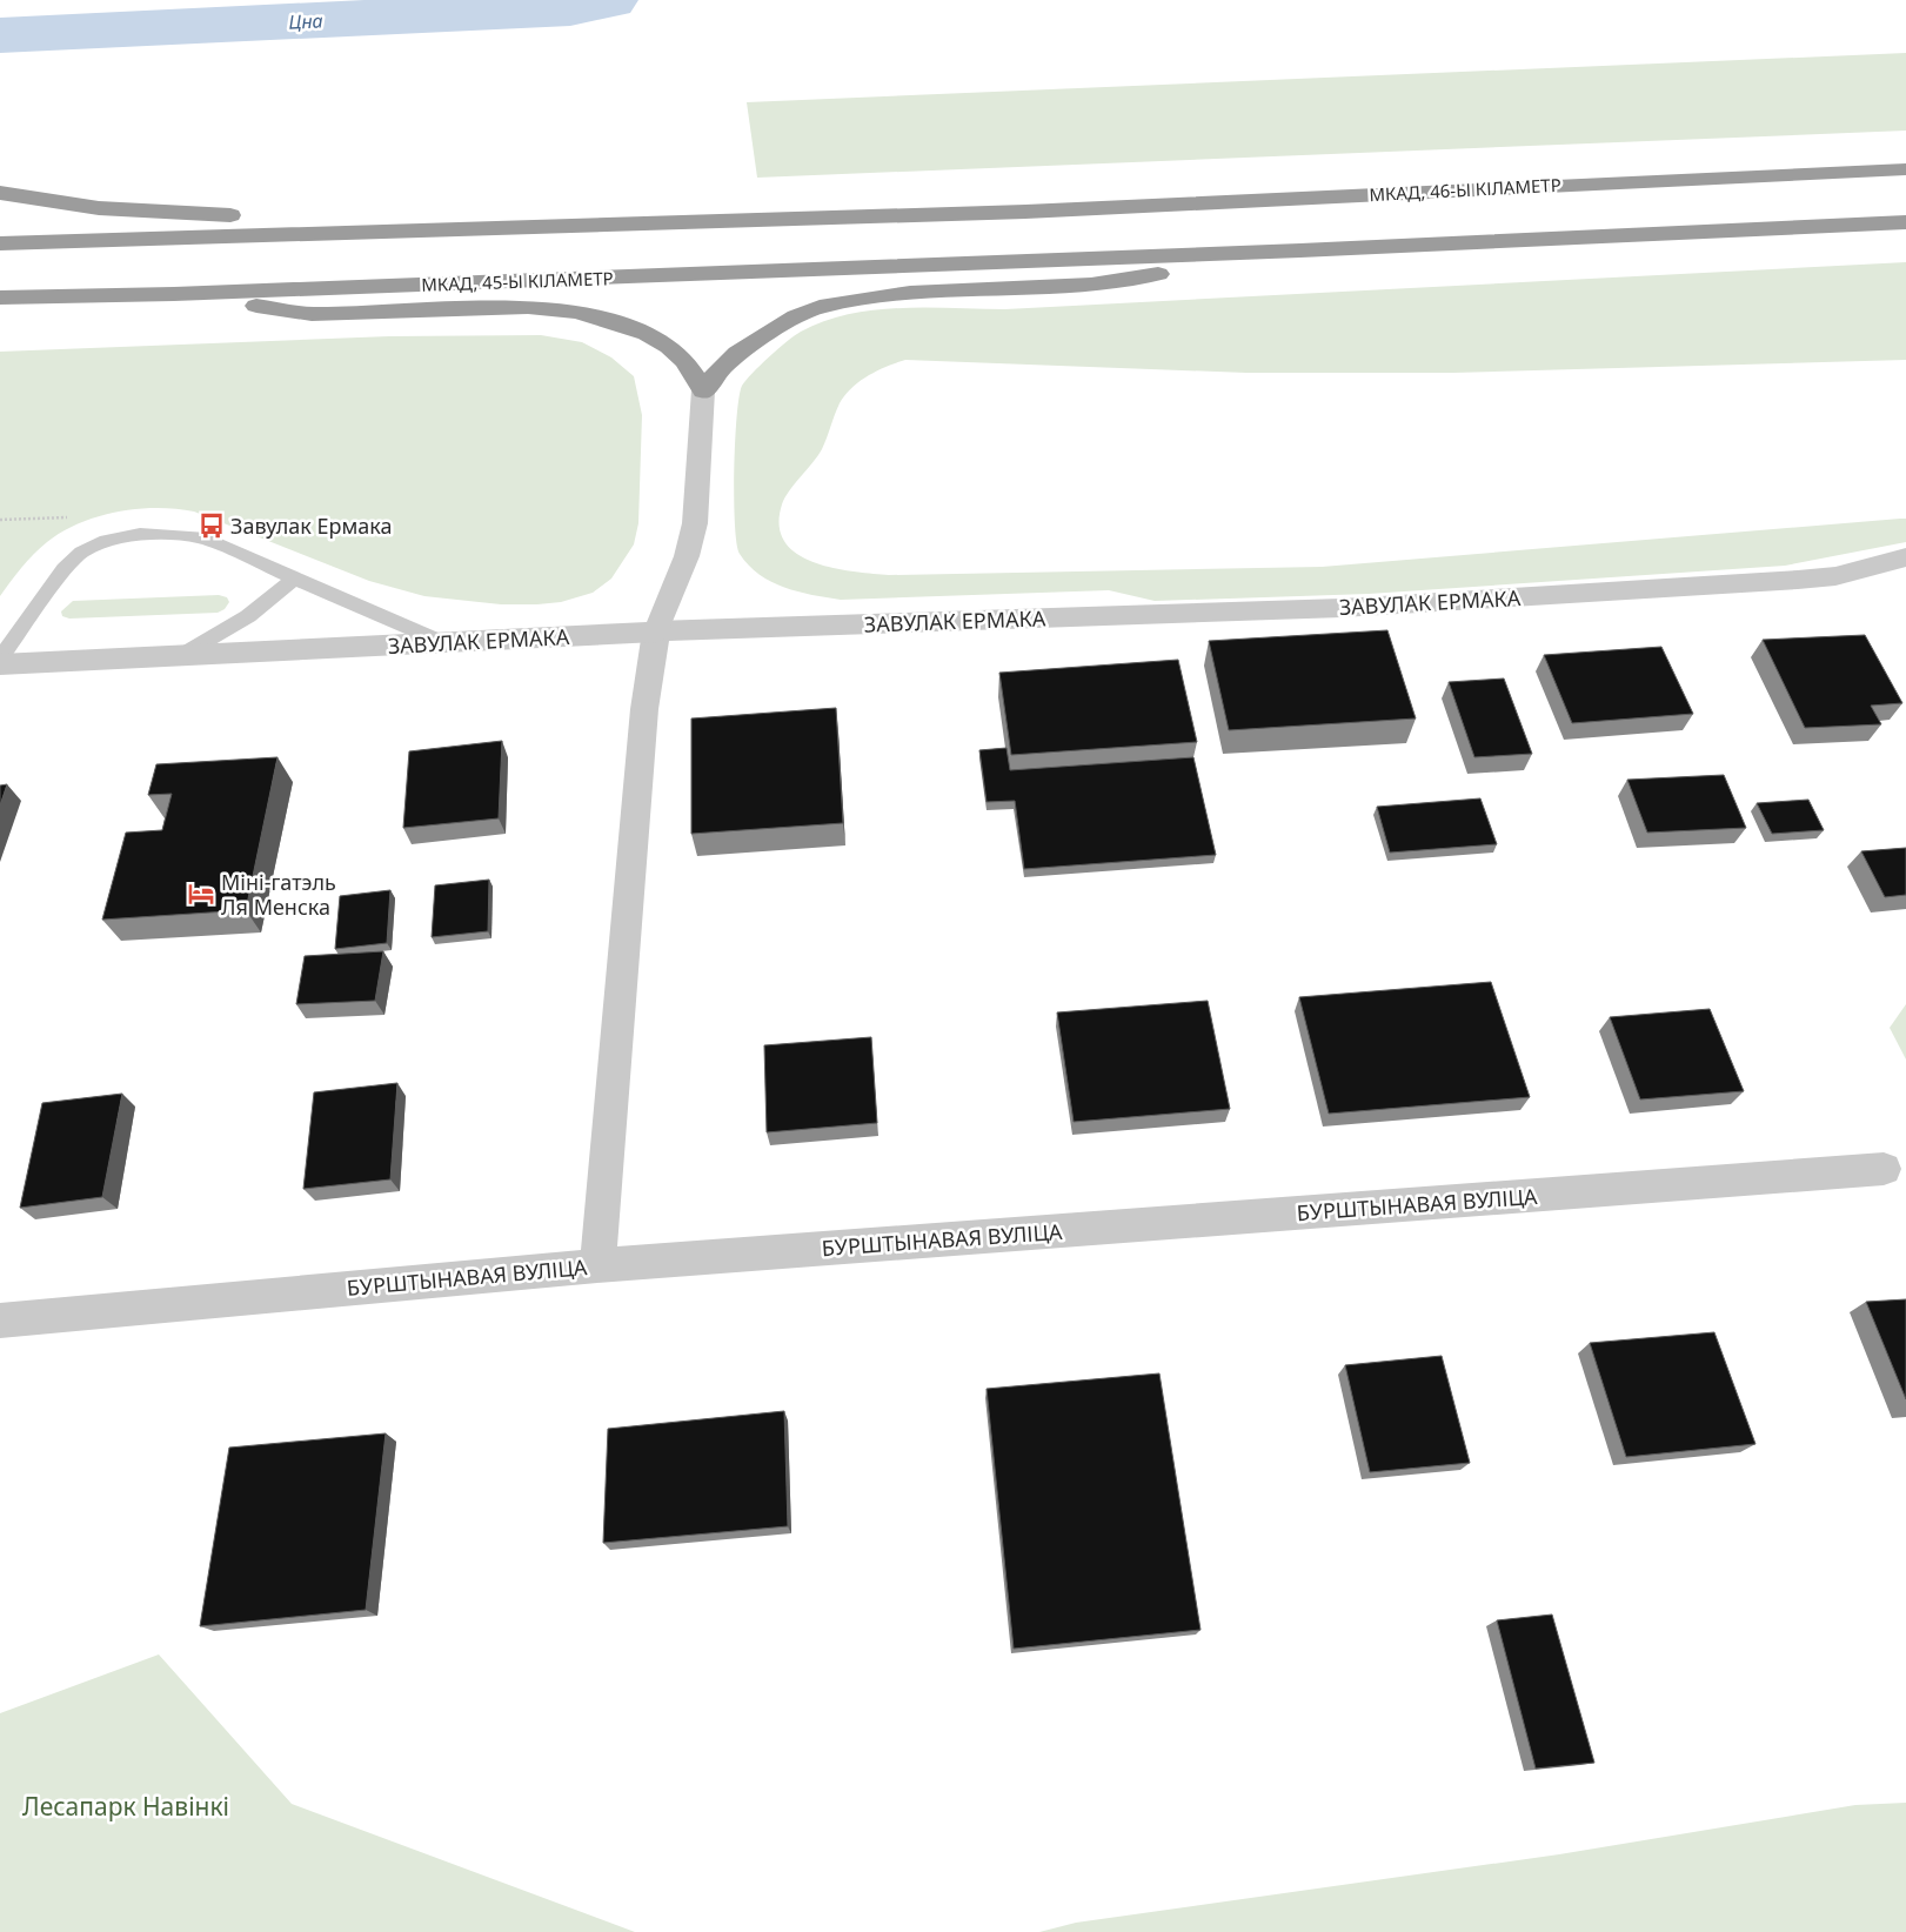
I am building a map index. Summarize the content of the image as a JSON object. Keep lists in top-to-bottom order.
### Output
{
  "streets": {
    "highway": ["МКАД, 46-Ы КІЛАМЕТР", "МКАД, 45-Ы КІЛАМЕТР"],
    "street": ["ЗАВУЛАК ЕРМАКА", "БУРШТЫНАВАЯ ВУЛІЦА"]
  },
  "water": ["Цна"],
  "parks": ["Лесапарк Навінкі"],
  "places": {
    "bus stop": ["Завулак Ермака"],
    "hotel": ["Міні-гатэль Ля Менска"]
  }
}
